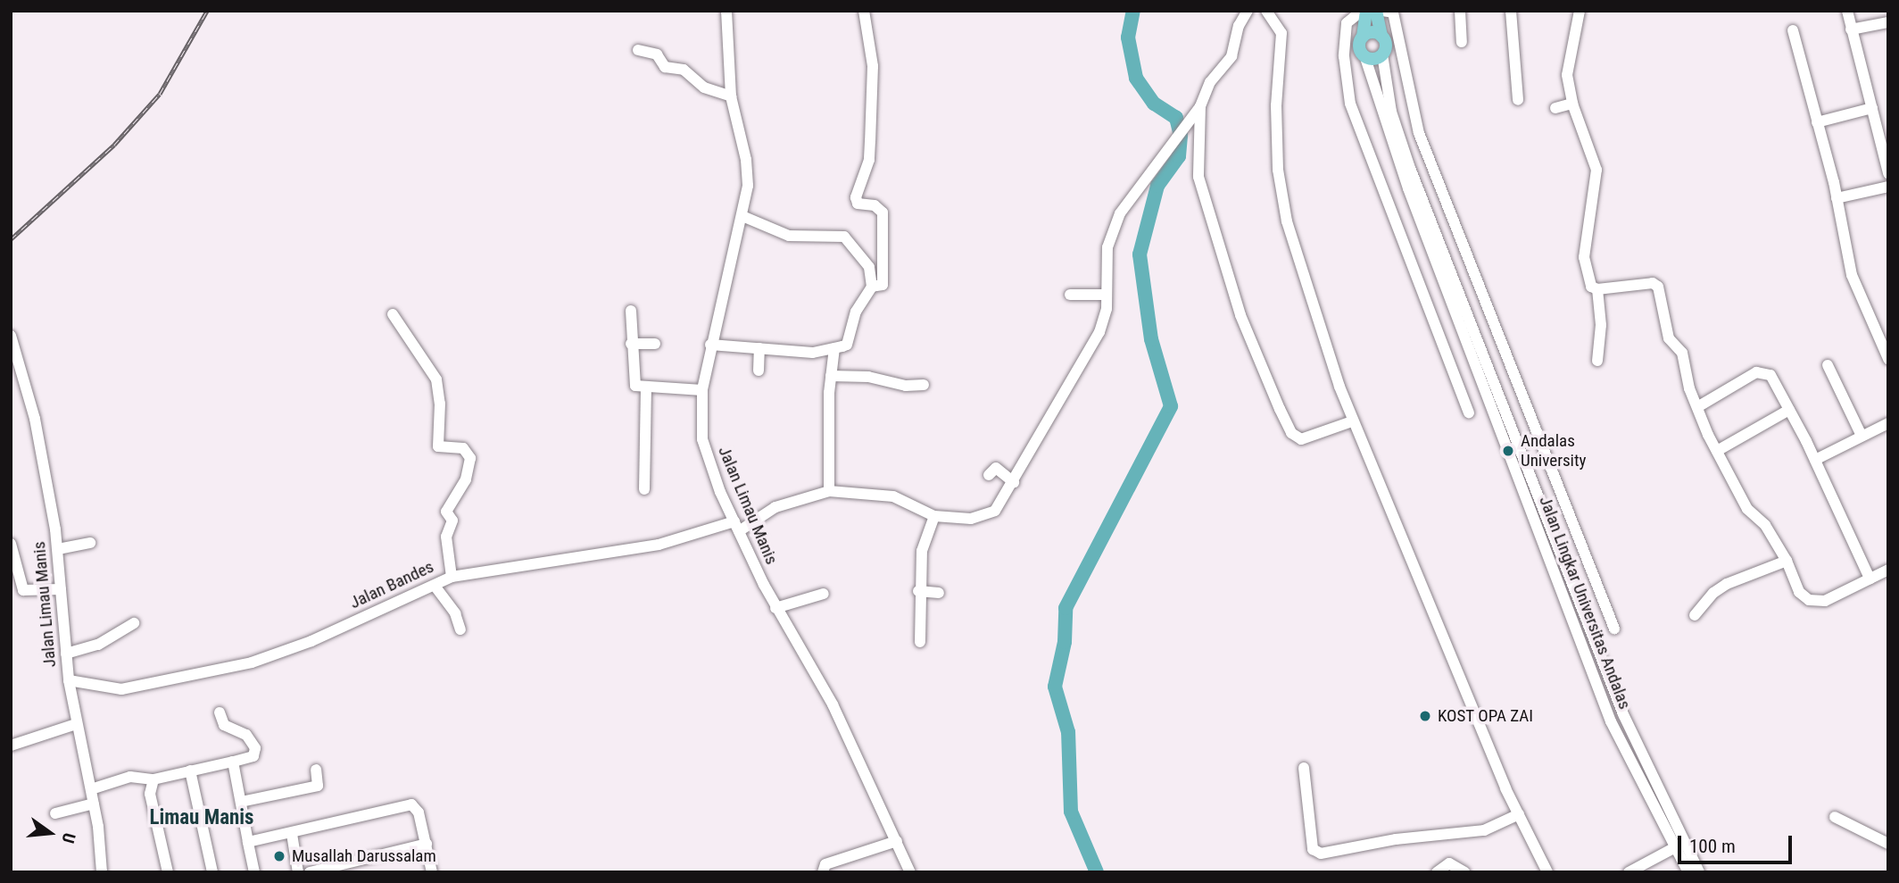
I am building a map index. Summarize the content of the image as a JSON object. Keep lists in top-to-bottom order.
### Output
{
  "streets": {
    "street": ["Jalan Limau Manis", "Jalan Bandes", "Jalan Lingkar Universitas Andalas"]
  },
  "crossings": [
    ["Jalan Limau Manis", "Jalan Bandes"]
  ],
  "districts": ["Limau Manis"],
  "places": ["Andalas University", "KOST OPA ZAI", "Musallah Darussalam"],
  "scale_bar": "100 m",
  "north": "right"
}
